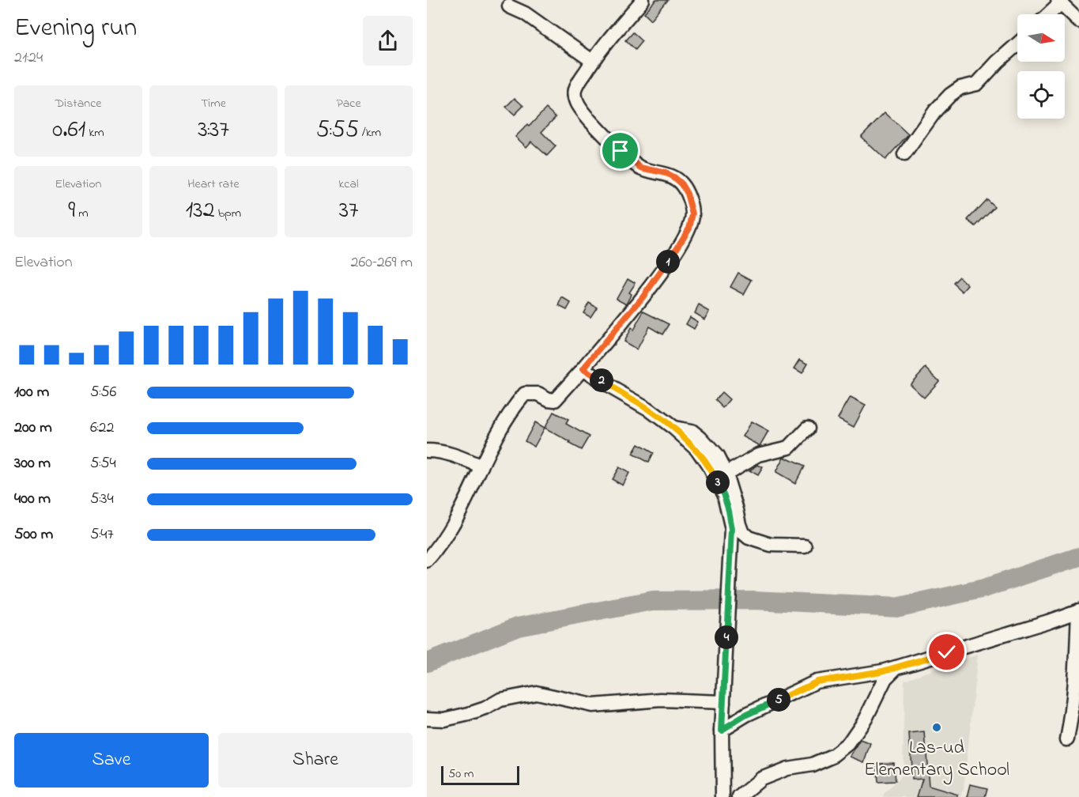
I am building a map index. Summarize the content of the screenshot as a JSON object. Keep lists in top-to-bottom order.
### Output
{
  "places": ["Las-ud Elementary School"],
  "scale_bar": "50 m",
  "north": "right",
  "page": {
    "heading": ["Evening run", "21:24"],
    "stats": [
      ["Distance", "0.61 km"],
      ["Time", "3:37"],
      ["Pace", "5:55 /km"],
      ["Elevation", "9 m"],
      ["Heart rate", "132 bpm"],
      ["kcal", "37"]
    ],
    "chart": ["Elevation", "260–269 m"],
    "pins": [
      "1",
      "2",
      "3",
      "4",
      "5"
    ],
    "list": [
      {
        "name": "100 m",
        "note": "5:56"
      },
      {
        "name": "200 m",
        "note": "6:22"
      },
      {
        "name": "300 m",
        "note": "5:54"
      },
      {
        "name": "400 m",
        "note": "5:34"
      },
      {
        "name": "500 m",
        "note": "5:47"
      }
    ],
    "buttons": ["Save", "Share"],
    "scale": "50 m"
  }
}
